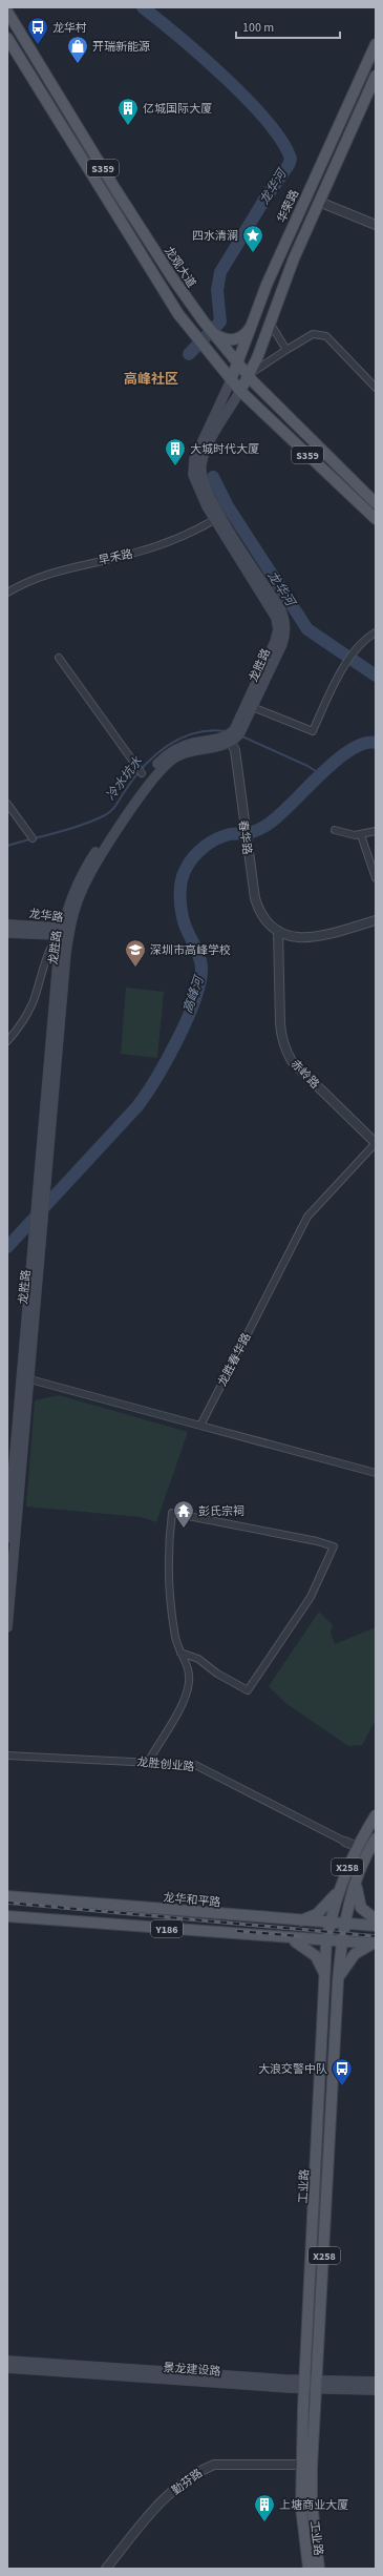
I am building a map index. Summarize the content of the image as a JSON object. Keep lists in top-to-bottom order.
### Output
{
  "streets": {
    "main road": [
      "S359",
      "华荣路",
      "龙观大道",
      "龙胜路",
      "龙华路",
      "X258",
      "龙华和平路",
      "Y186",
      "工业路",
      "景龙建设路"
    ],
    "street": [
      "早禾路",
      "春华路",
      "赤岭路",
      "龙胜春华路",
      "龙胜创业路",
      "勤芬路"
    ]
  },
  "crossings": [
    ["S359", "华荣路"],
    ["S359", "龙胜路"],
    ["华荣路", "龙观大道"],
    ["华荣路", "龙胜路"],
    ["早禾路", "龙胜路"],
    ["龙胜路", "春华路"],
    ["龙胜路", "龙华路"],
    ["春华路", "赤岭路"],
    ["赤岭路", "龙胜春华路"],
    ["龙胜创业路", "工业路"],
    ["龙华和平路", "工业路"],
    ["Y186", "工业路"],
    ["工业路", "景龙建设路"],
    ["工业路", "勤芬路"]
  ],
  "districts": ["高峰社区"],
  "water": ["龙华河", "冷水坑水", "高峰河"],
  "places": {
    "bus stop": ["龙华村", "大浪交警中队"],
    "shop": ["开瑞新能源"],
    "building": ["亿城国际大厦", "大城时代大厦", "上塘商业大厦"],
    "place": ["四水清澜"],
    "school or university": ["深圳市高峰学校"],
    "temple": ["彭氏宗祠"]
  },
  "scale_bar": "100 m"
}
